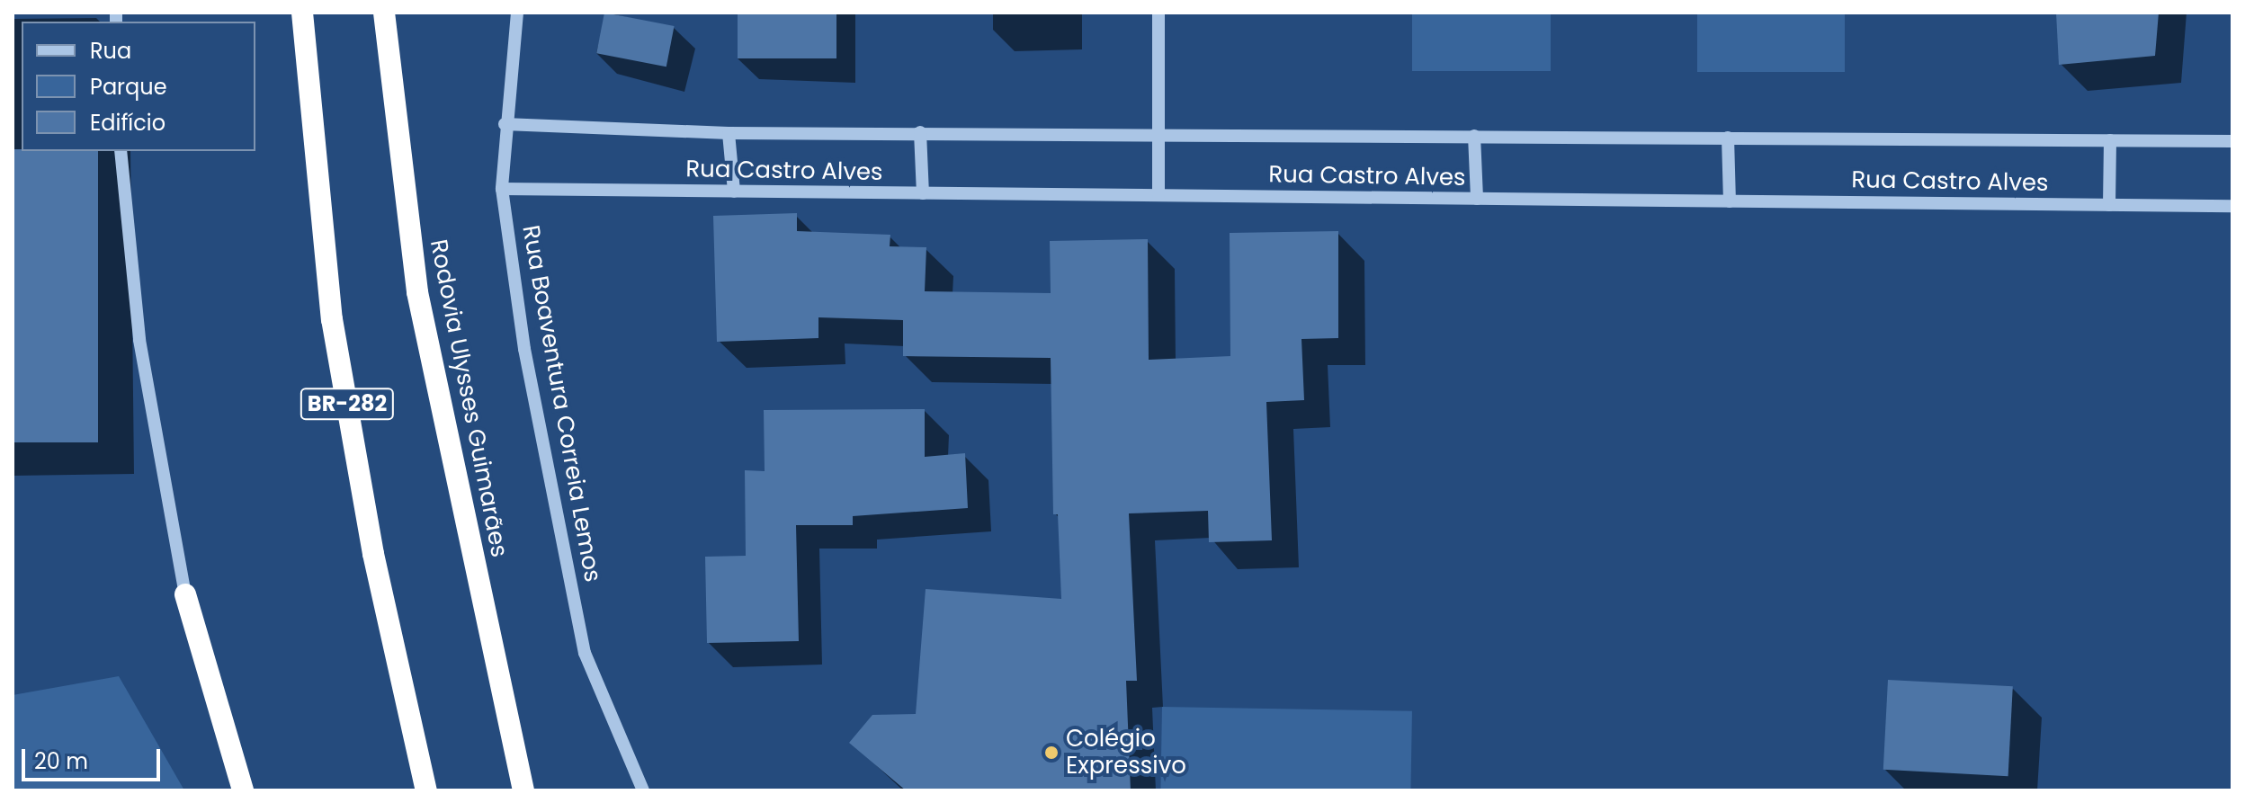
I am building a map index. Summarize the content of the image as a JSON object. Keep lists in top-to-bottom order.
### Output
{
  "streets": {
    "highway": ["Rodovia Ulysses Guimarães", "BR-282"],
    "street": ["Rua Castro Alves", "Rua Boaventura Correia Lemos"]
  },
  "crossings": [
    ["Rua Castro Alves", "Rua Boaventura Correia Lemos"]
  ],
  "places": ["Colégio Expressivo"],
  "legend": ["Rua", "Parque", "Edifício"],
  "scale_bar": "20 m"
}
